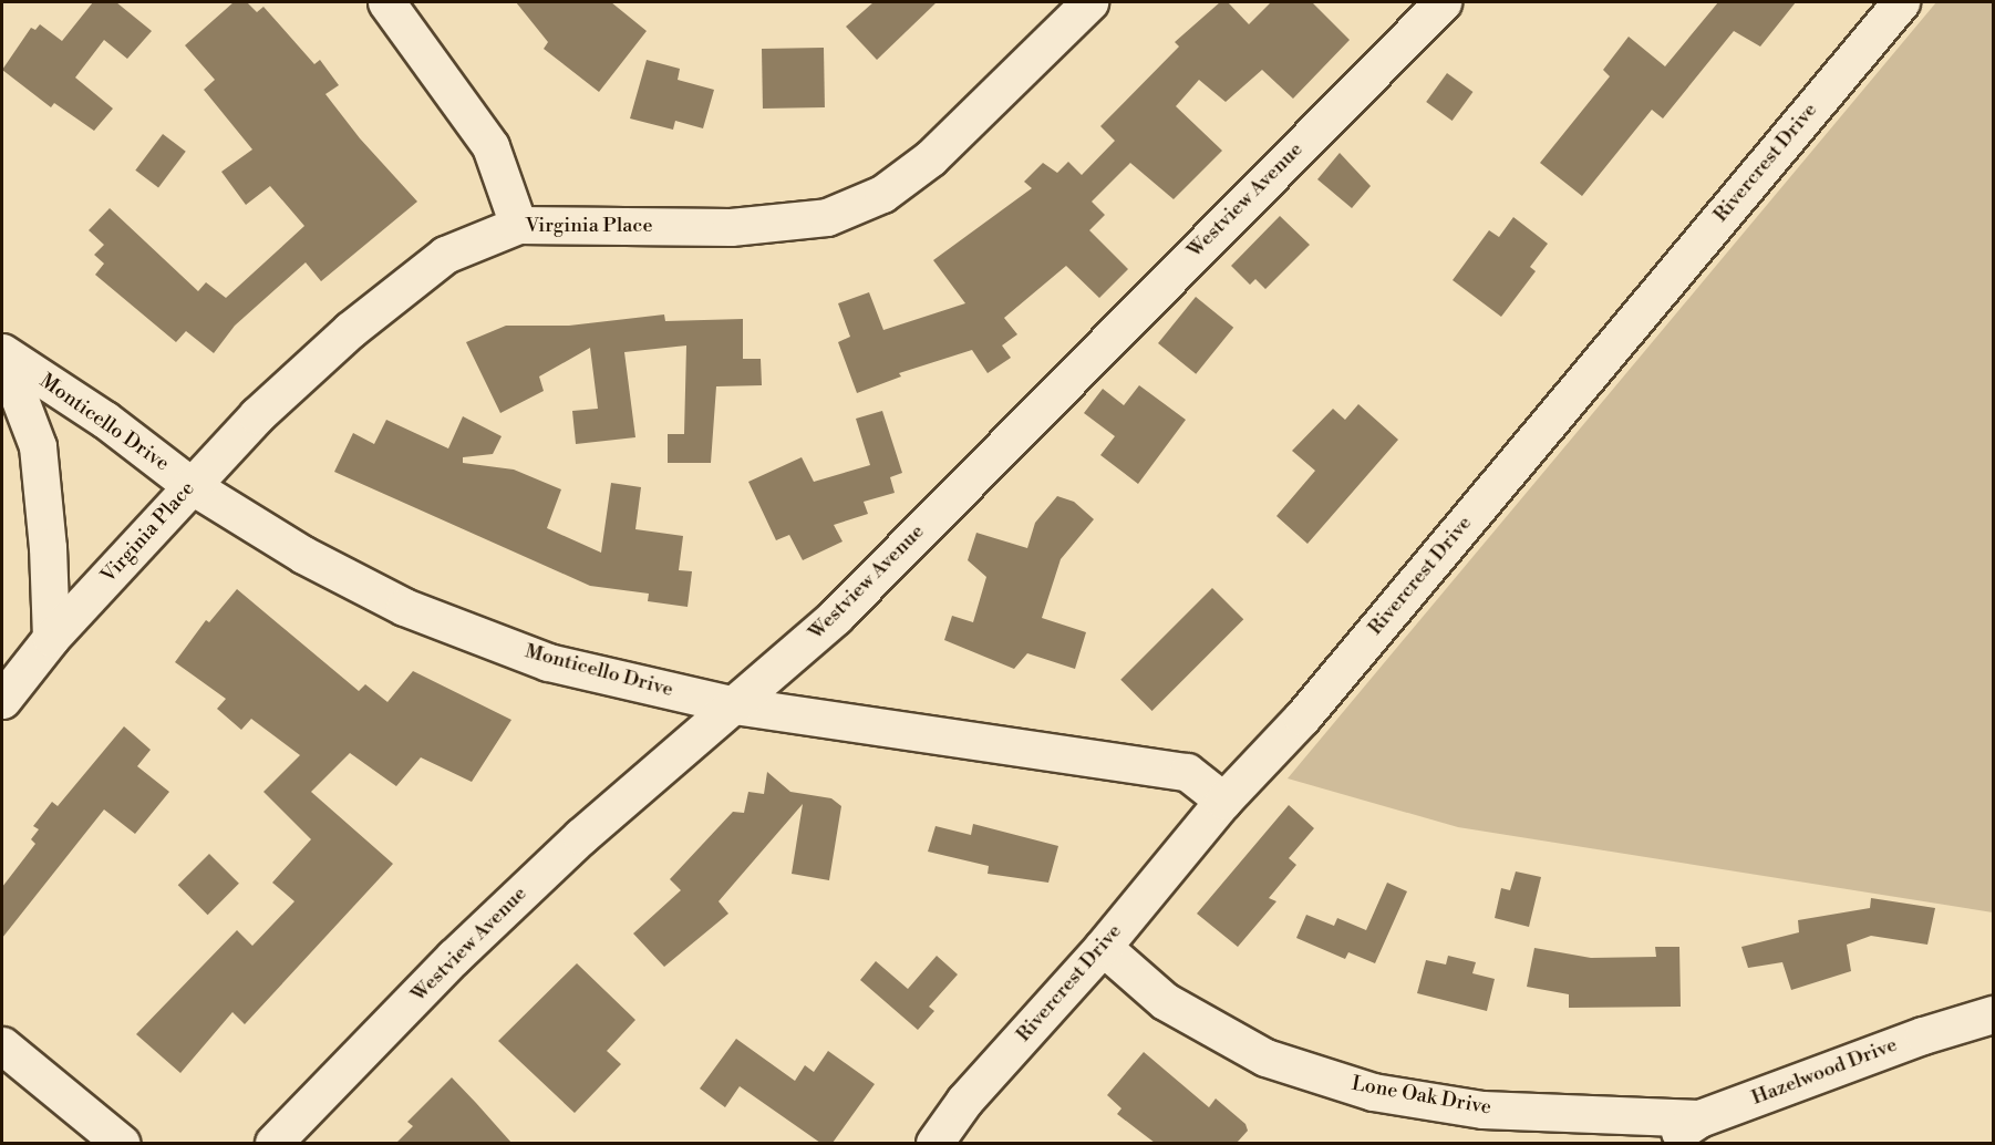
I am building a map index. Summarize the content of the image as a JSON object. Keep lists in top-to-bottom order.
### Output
{
  "streets": {
    "street": [
      "Rivercrest Drive",
      "Westview Avenue",
      "Virginia Place",
      "Monticello Drive",
      "Hazelwood Drive",
      "Lone Oak Drive"
    ]
  },
  "crossings": [
    ["Rivercrest Drive", "Monticello Drive"],
    ["Rivercrest Drive", "Lone Oak Drive"],
    ["Westview Avenue", "Monticello Drive"],
    ["Virginia Place", "Monticello Drive"],
    ["Hazelwood Drive", "Lone Oak Drive"]
  ]
}
